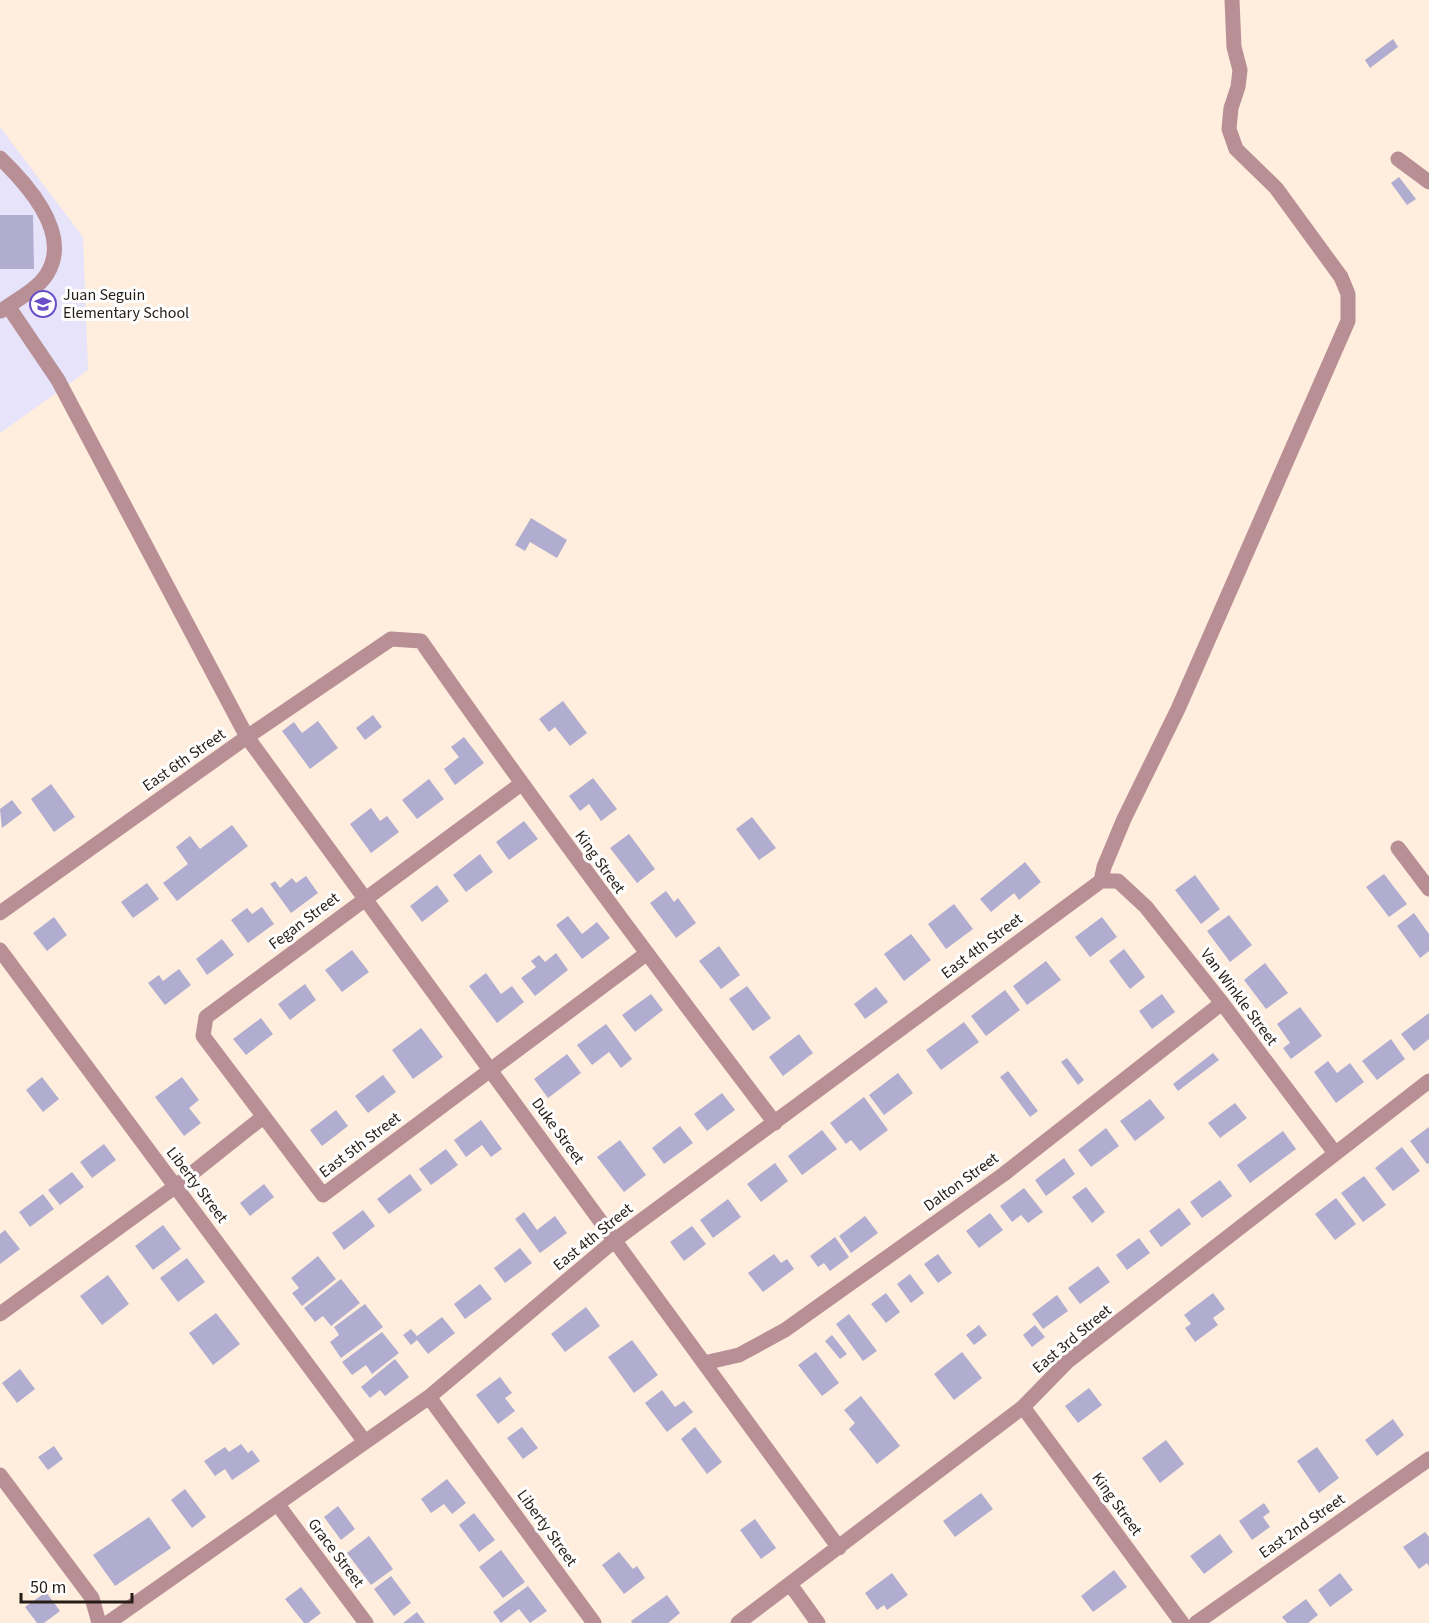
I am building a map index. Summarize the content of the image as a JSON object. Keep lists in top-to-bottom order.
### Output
{
  "streets": {
    "street": [
      "East 6th Street",
      "King Street",
      "Fegan Street",
      "East 4th Street",
      "Van Winkle Street",
      "Duke Street",
      "East 5th Street",
      "Dalton Street",
      "Liberty Street",
      "East 3rd Street",
      "East 2nd Street",
      "Grace Street"
    ]
  },
  "crossings": [
    ["East 6th Street", "King Street"],
    ["East 6th Street", "Duke Street"],
    ["King Street", "Fegan Street"],
    ["King Street", "East 4th Street"],
    ["King Street", "East 5th Street"],
    ["King Street", "East 3rd Street"],
    ["Fegan Street", "Duke Street"],
    ["Fegan Street", "East 5th Street"],
    ["East 4th Street", "Van Winkle Street"],
    ["East 4th Street", "Duke Street"],
    ["East 4th Street", "Liberty Street"],
    ["East 4th Street", "Grace Street"],
    ["Van Winkle Street", "Dalton Street"],
    ["Van Winkle Street", "East 3rd Street"],
    ["Duke Street", "East 5th Street"],
    ["Duke Street", "Dalton Street"],
    ["Duke Street", "East 3rd Street"]
  ],
  "places": {
    "school or university": ["Juan Seguin Elementary School"]
  },
  "scale_bar": "50 m"
}
